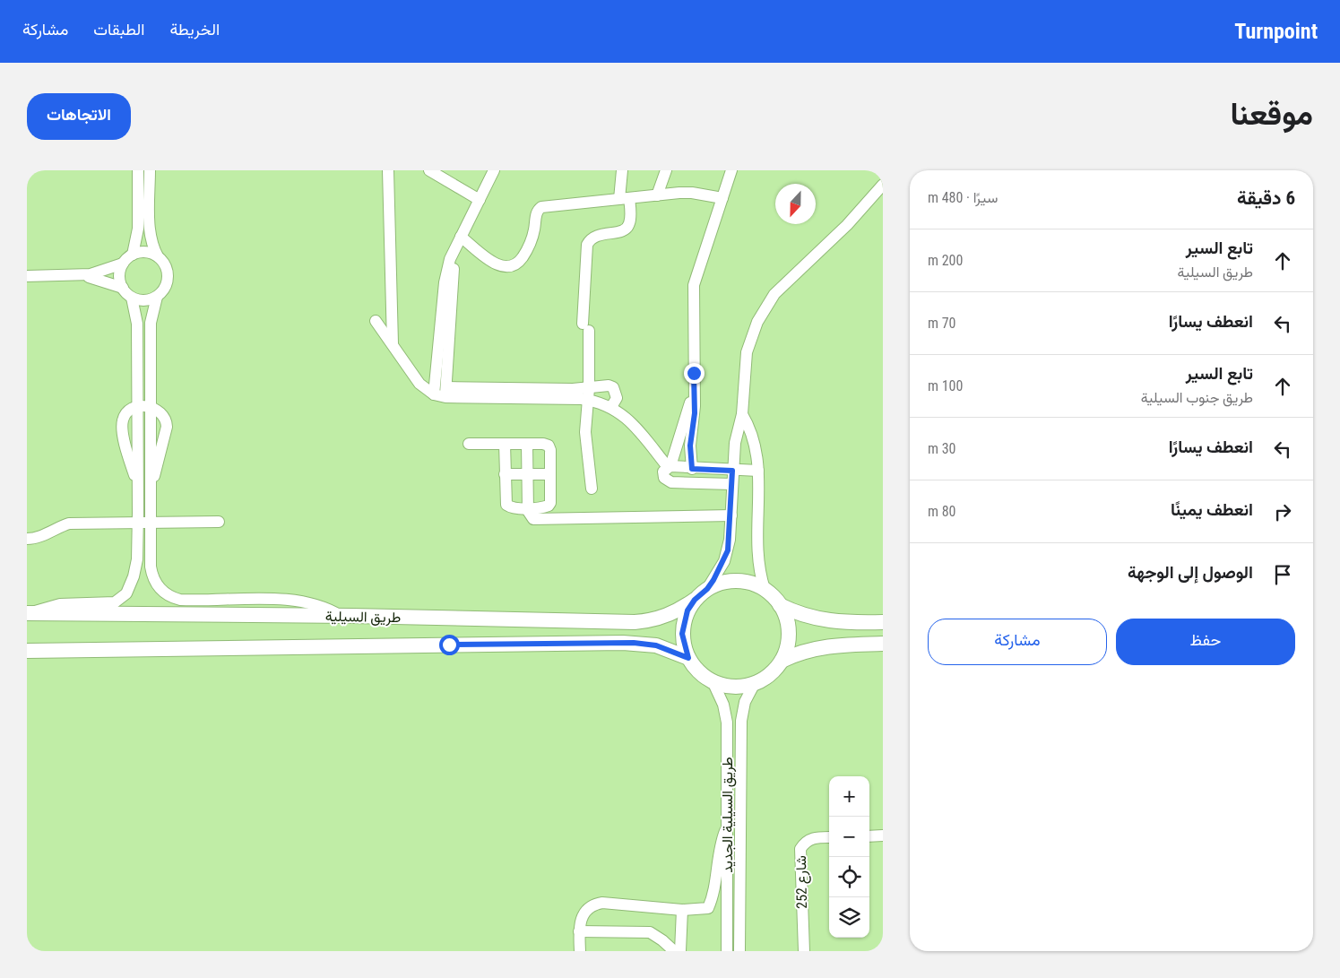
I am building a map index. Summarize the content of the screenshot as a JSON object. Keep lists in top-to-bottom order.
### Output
{
  "streets": {
    "main road": ["طريق السيلية"],
    "street": ["طريق السيلية الجديد", "شارع 252"]
  },
  "crossings": [
    ["طريق السيلية", "طريق السيلية الجديد"]
  ],
  "north": "bottom",
  "page": {
    "header": "Turnpoint",
    "nav": ["الخريطة", "الطبقات", "مشاركة"],
    "title": "موقعنا",
    "buttons": [
      "الاتجاهات",
      ["حفظ", "مشاركة"]
    ],
    "heading": ["6 دقيقة", "سيرًا · 480 m"],
    "list": [
      ["تابع السير", "طريق السيلية", "200 m"],
      ["انعطف يسارًا", "70 m"],
      ["تابع السير", "طريق جنوب السيلية", "100 m"],
      ["انعطف يسارًا", "30 m"],
      ["انعطف يمينًا", "80 m"],
      "الوصول إلى الوجهة"
    ],
    "map_buttons": ["+", "−"]
  }
}
